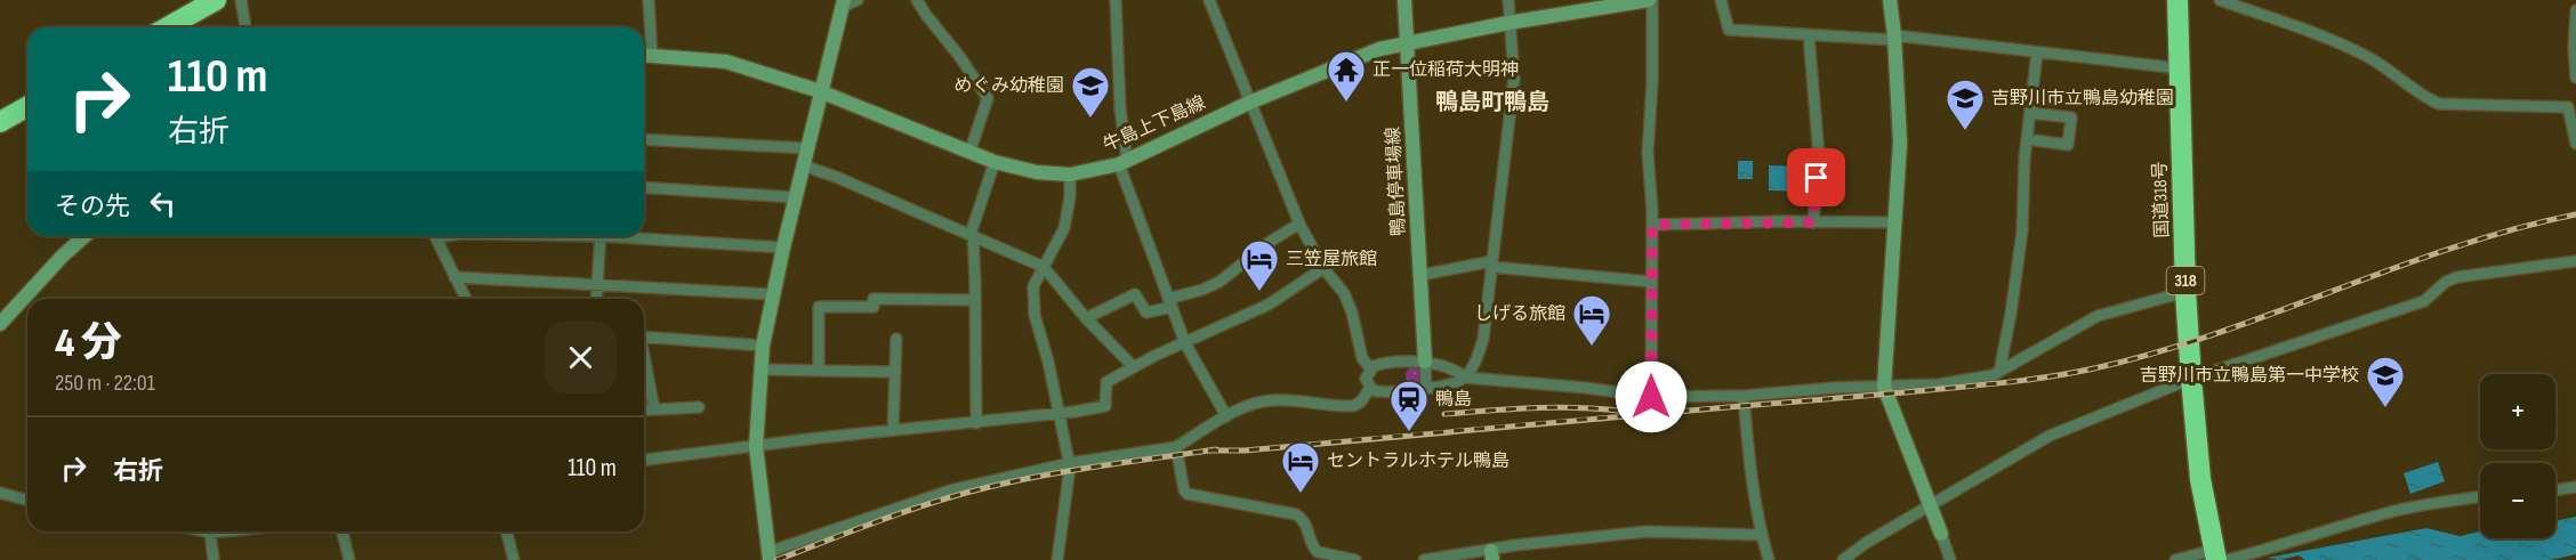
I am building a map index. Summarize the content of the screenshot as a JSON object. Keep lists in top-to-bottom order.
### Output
{
  "streets": {
    "highway": ["国道318号", "318"],
    "main road": ["牛島上下島線", "鴨島停車場線"]
  },
  "crossings": [
    ["牛島上下島線", "鴨島停車場線"]
  ],
  "districts": ["鴨島町鴨島"],
  "places": {
    "temple": ["正一位稲荷大明神"],
    "school or university": ["めぐみ幼稚園", "吉野川市立鴨島幼稚園", "吉野川市立鴨島第一中学校"],
    "hotel": ["三笠屋旅館", "しげる旅館", "セントラルホテル鴨島"],
    "station": ["鴨島"]
  },
  "page": {
    "turn": ["110 m", "右折"],
    "then": "その先",
    "heading": ["4 分", "250 m · 22:01"],
    "map_buttons": ["+", "−"],
    "list": [
      {
        "name": "右折",
        "value": "110 m"
      }
    ]
  }
}
